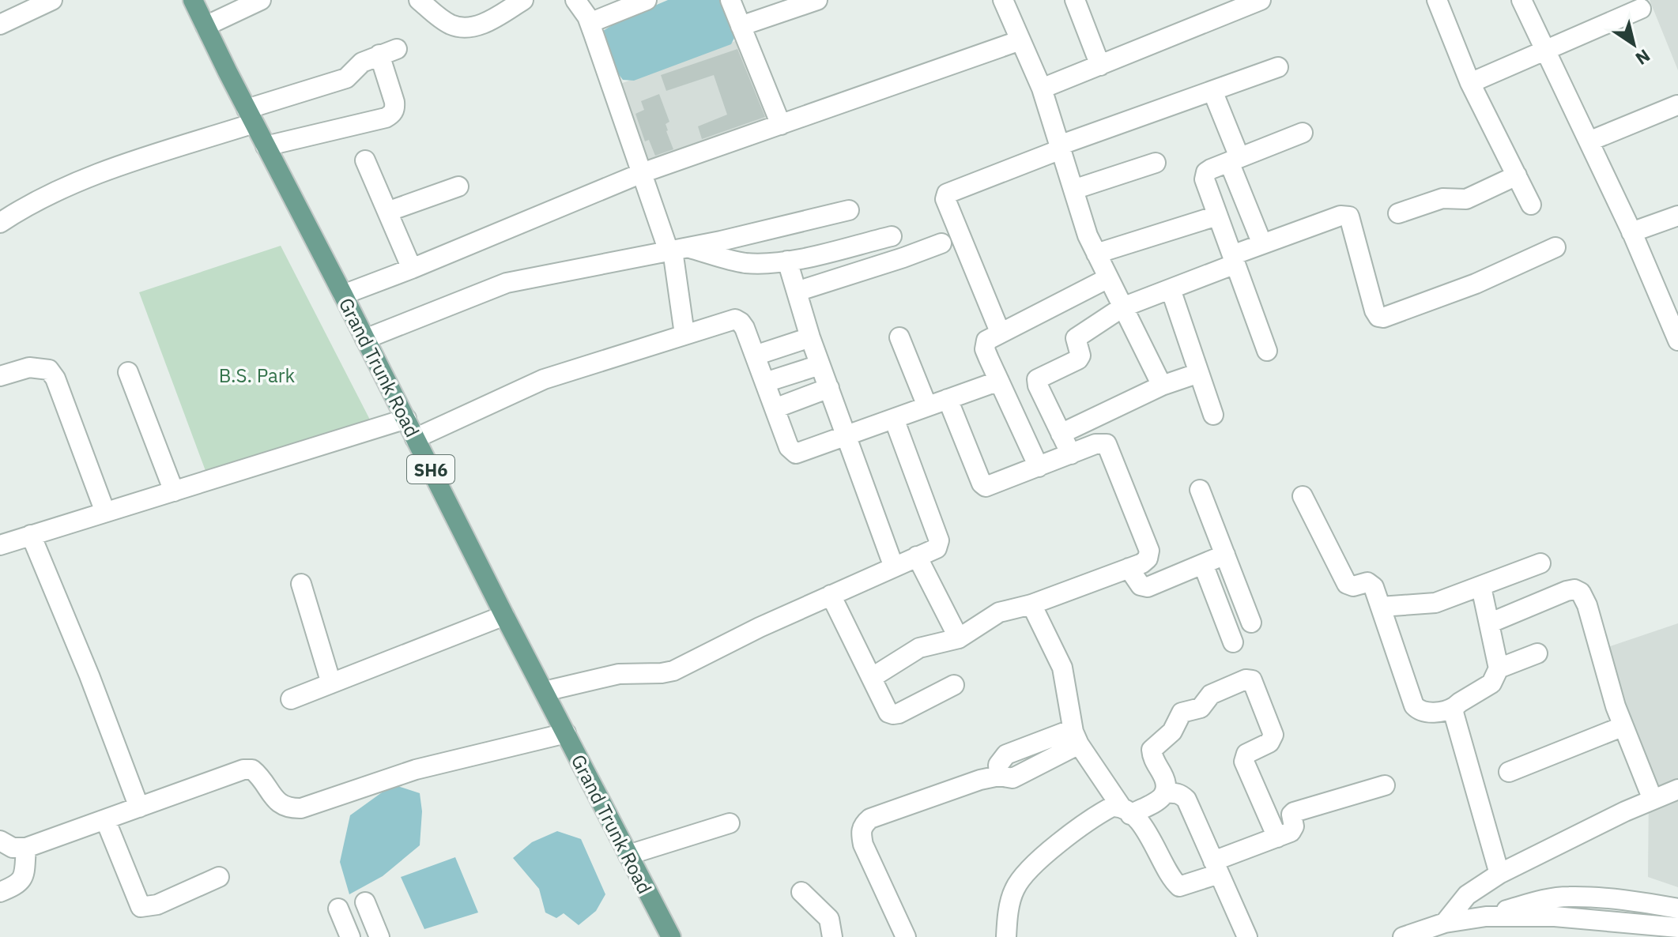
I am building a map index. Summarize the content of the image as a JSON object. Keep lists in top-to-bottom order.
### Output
{
  "streets": {
    "main road": ["Grand Trunk Road", "SH6"]
  },
  "parks": ["B.S. Park"],
  "north": "bottom right"
}
